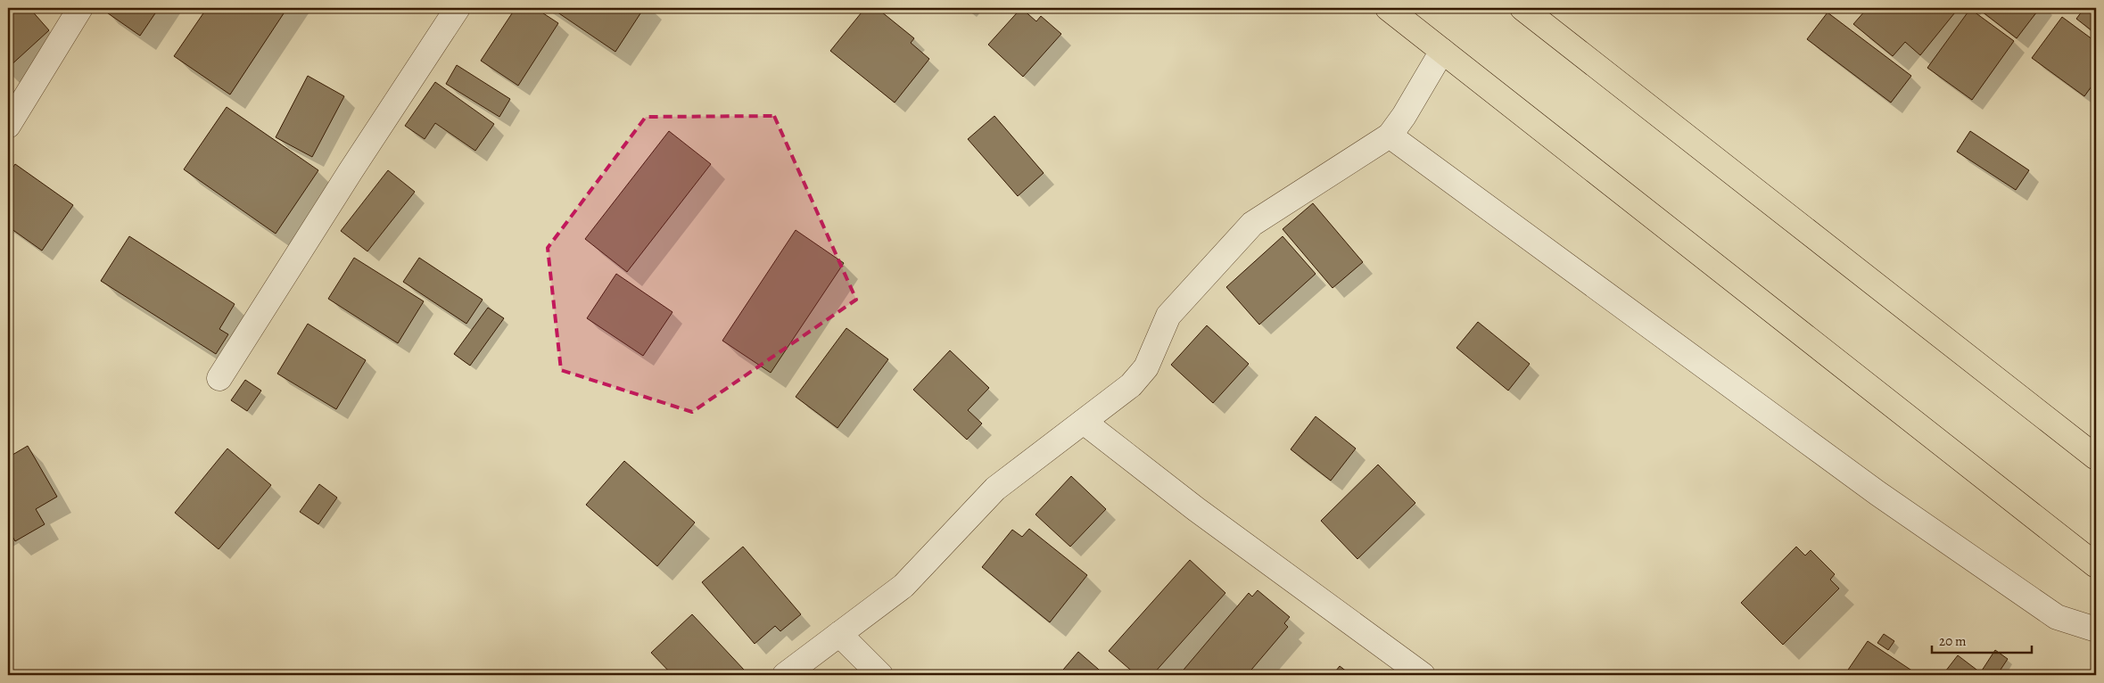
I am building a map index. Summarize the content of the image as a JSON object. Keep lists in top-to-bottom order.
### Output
{
  "scale_bar": "20 m"
}
